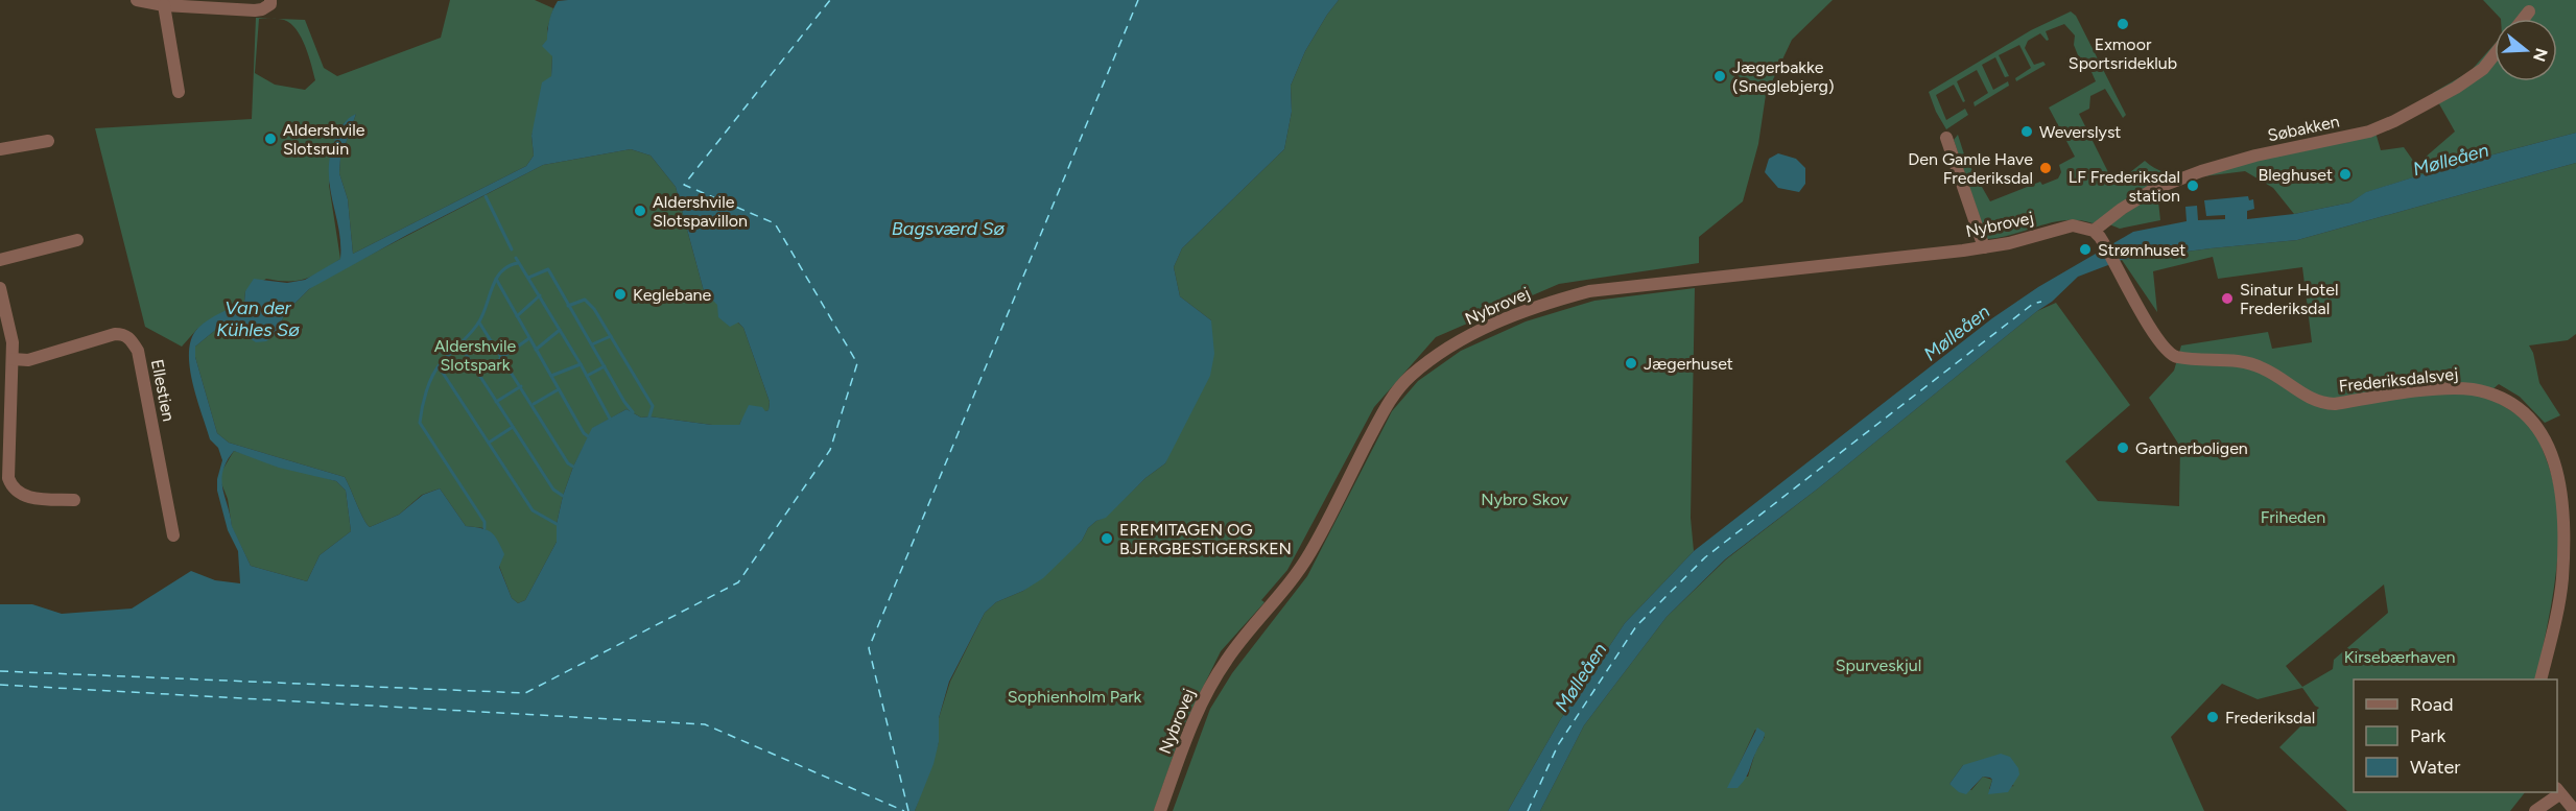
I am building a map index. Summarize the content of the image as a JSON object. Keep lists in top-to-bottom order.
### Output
{
  "streets": {
    "street": [
      "Søbakken",
      "Nybrovej",
      "Frederiksdalsvej",
      "Ellestien"
    ]
  },
  "crossings": [
    ["Søbakken", "Nybrovej"],
    ["Søbakken", "Frederiksdalsvej"],
    ["Nybrovej", "Frederiksdalsvej"]
  ],
  "water": ["Mølleåen", "Bagsværd Sø", "Van der Kühles Sø"],
  "parks": [
    "Aldershvile Slotspark",
    "Nybro Skov",
    "Friheden",
    "Kirsebærhaven",
    "Spurveskjul",
    "Sophienholm Park"
  ],
  "places": [
    "Exmoor Sportsrideklub",
    "Jægerbakke (Sneglebjerg)",
    "Weverslyst",
    "Aldershvile Slotsruin",
    "Den Gamle Have Frederiksdal",
    "Bleghuset",
    "LF Frederiksdal station",
    "Aldershvile Slotspavillon",
    "Strømhuset",
    "Keglebane",
    "Sinatur Hotel Frederiksdal",
    "Jægerhuset",
    "Gartnerboligen",
    "EREMITAGEN OG BJERGBESTIGERSKEN",
    "Frederiksdal"
  ],
  "legend": ["Road", "Park", "Water"],
  "north": "right"
}
